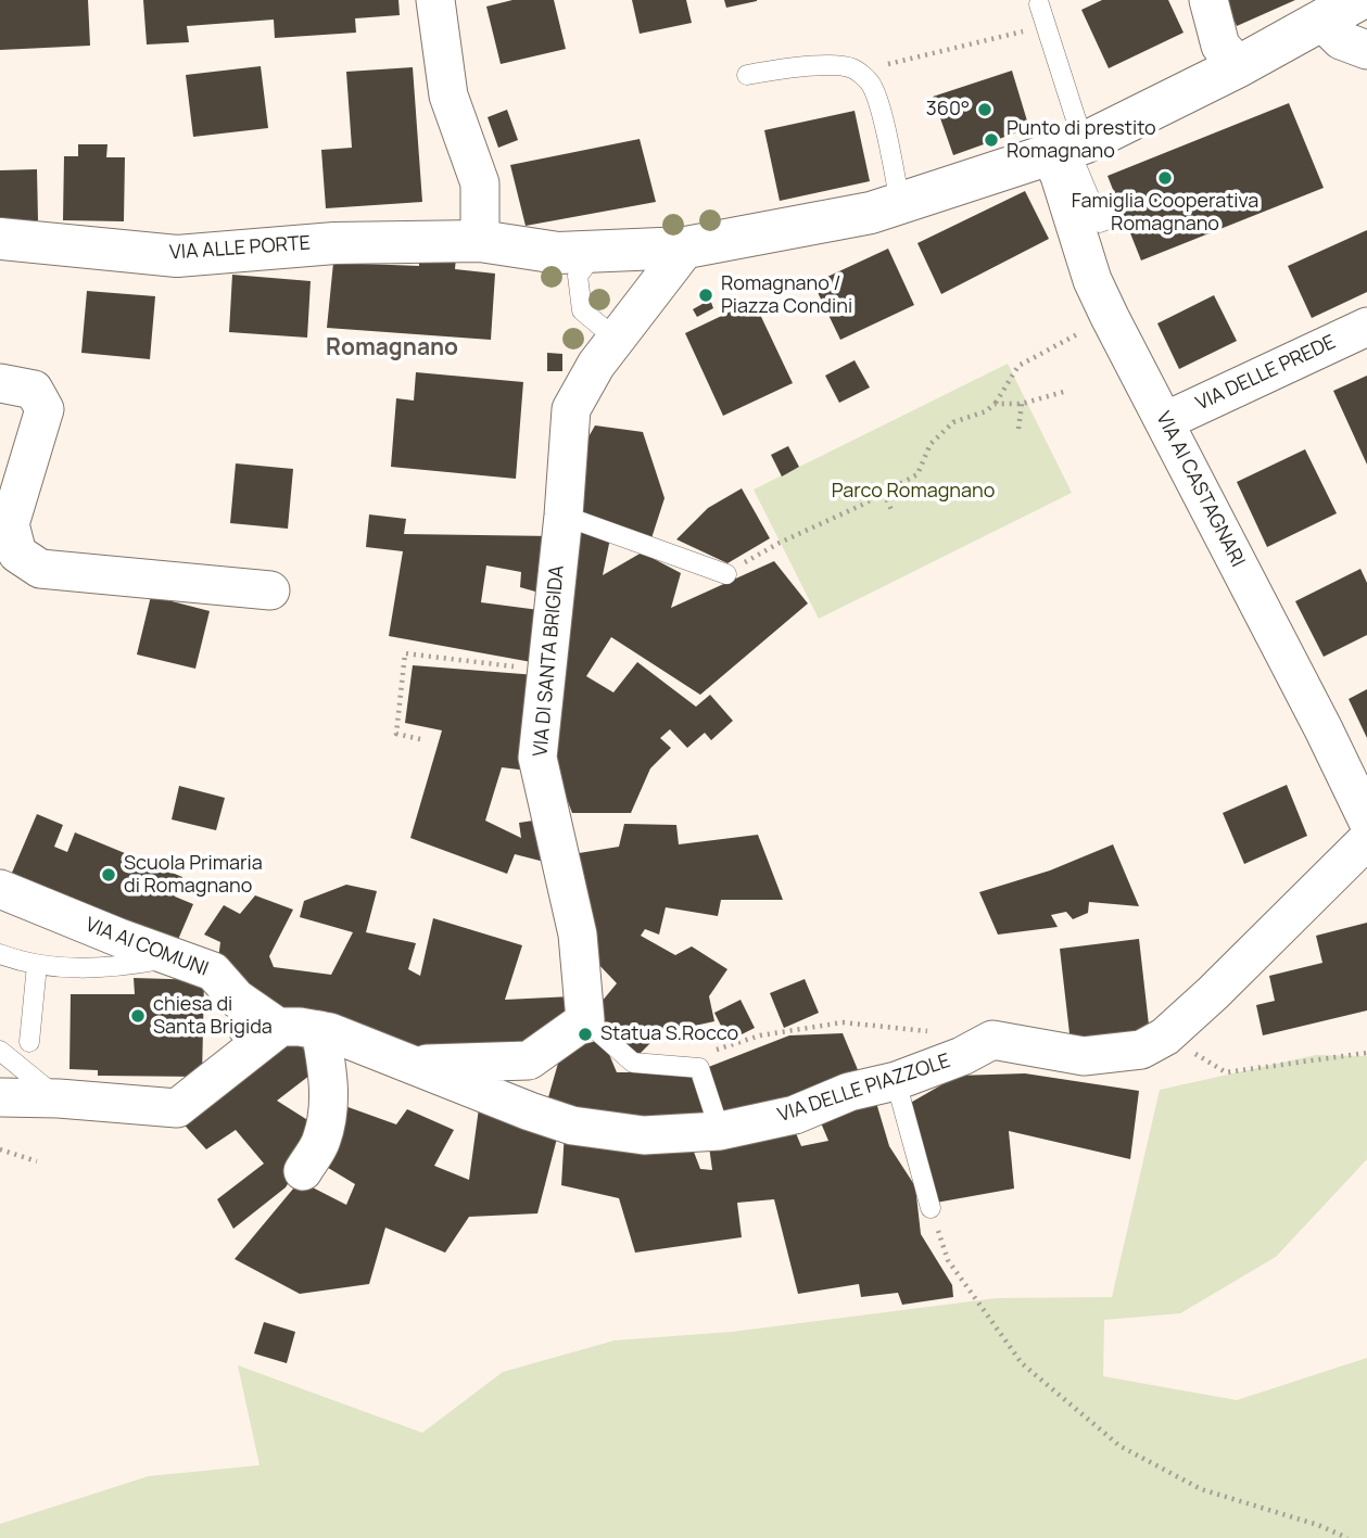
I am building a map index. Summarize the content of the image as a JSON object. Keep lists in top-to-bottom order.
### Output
{
  "streets": {
    "street": [
      "VIA ALLE PORTE",
      "VIA DELLE PREDE",
      "VIA AI CASTAGNARI",
      "VIA DI SANTA BRIGIDA",
      "VIA AI COMUNI",
      "VIA DELLE PIAZZOLE"
    ]
  },
  "crossings": [
    ["VIA ALLE PORTE", "VIA AI CASTAGNARI"],
    ["VIA ALLE PORTE", "VIA DI SANTA BRIGIDA"],
    ["VIA DELLE PREDE", "VIA AI CASTAGNARI"],
    ["VIA AI CASTAGNARI", "VIA DELLE PIAZZOLE"],
    ["VIA AI COMUNI", "VIA DELLE PIAZZOLE"]
  ],
  "districts": ["Romagnano"],
  "parks": ["Parco Romagnano"],
  "places": [
    "360°",
    "Punto di prestito Romagnano",
    "Famiglia Cooperativa Romagnano",
    "Romagnano / Piazza Condini",
    "Scuola Primaria di Romagnano",
    "chiesa di Santa Brigida",
    "Statua S.Rocco"
  ]
}
